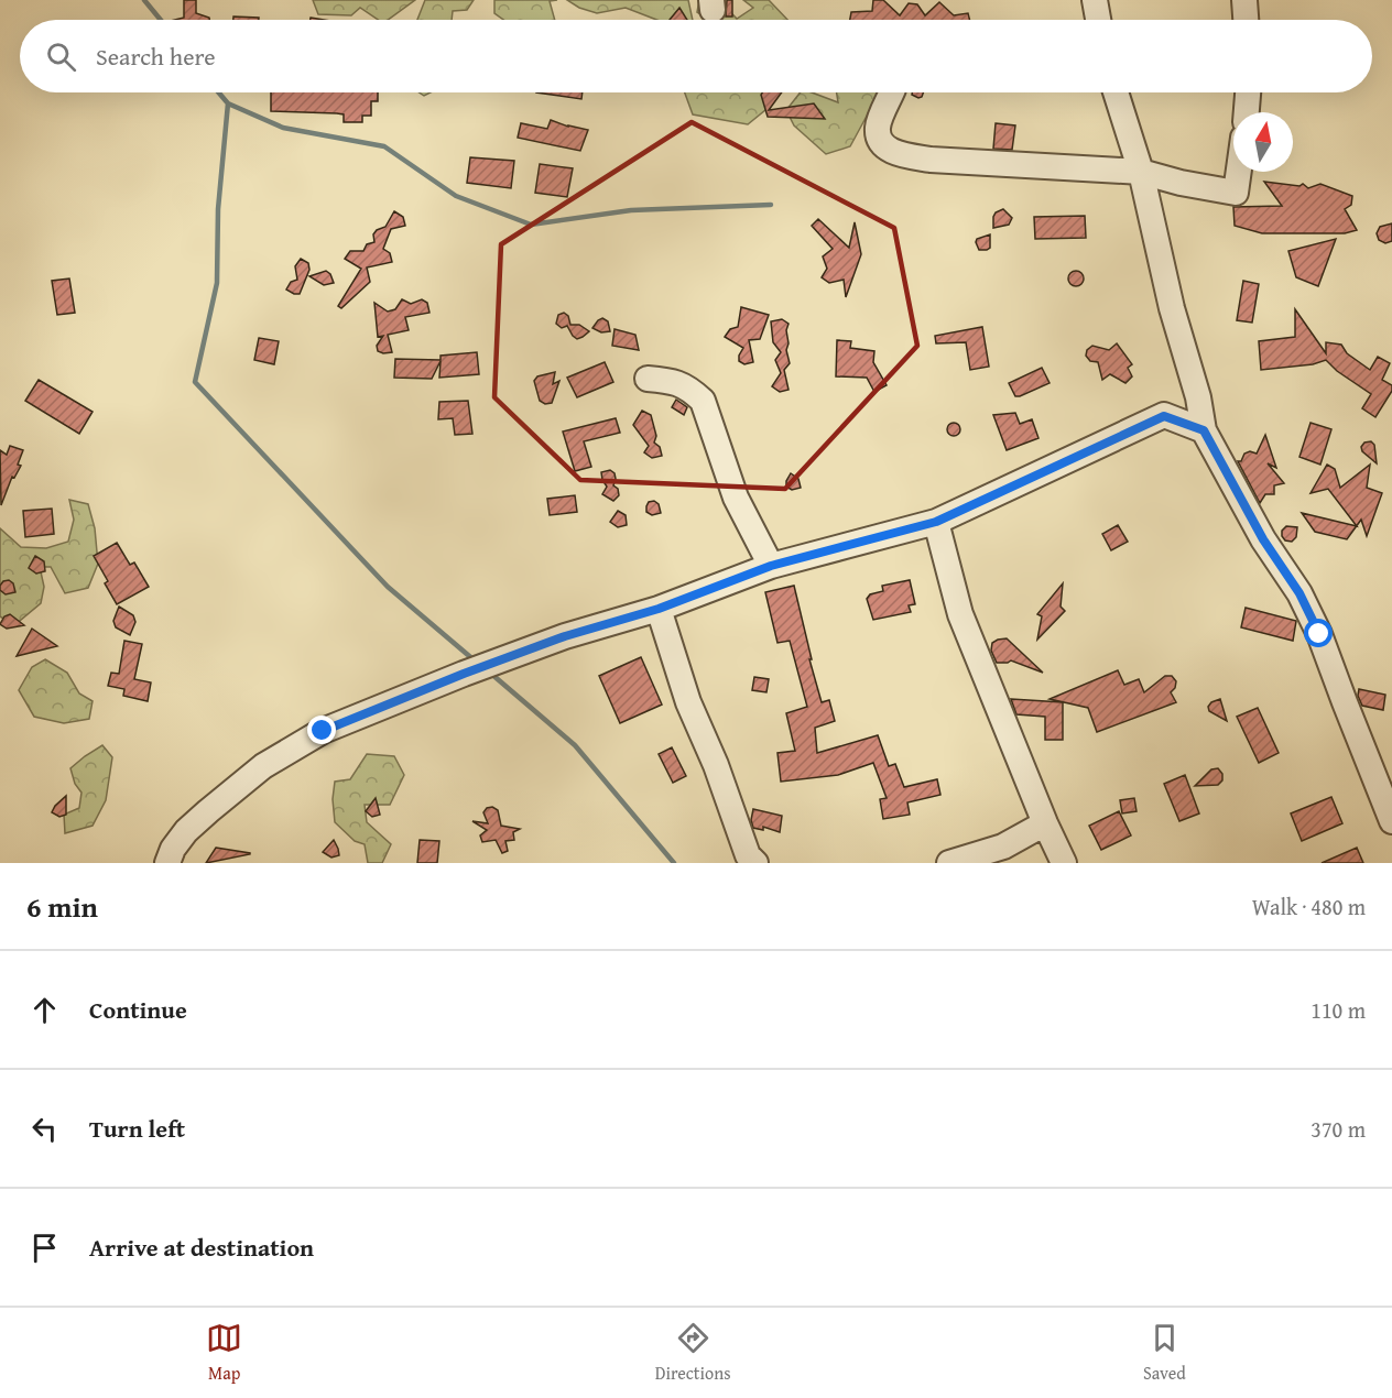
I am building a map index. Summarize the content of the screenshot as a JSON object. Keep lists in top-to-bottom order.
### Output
{
  "north": "top",
  "page": {
    "search": "Search here",
    "heading": ["6 min", "Walk · 480 m"],
    "list": [
      ["Continue", "110 m"],
      ["Turn left", "370 m"],
      "Arrive at destination"
    ],
    "nav": ["Map", "Directions", "Saved"]
  }
}
